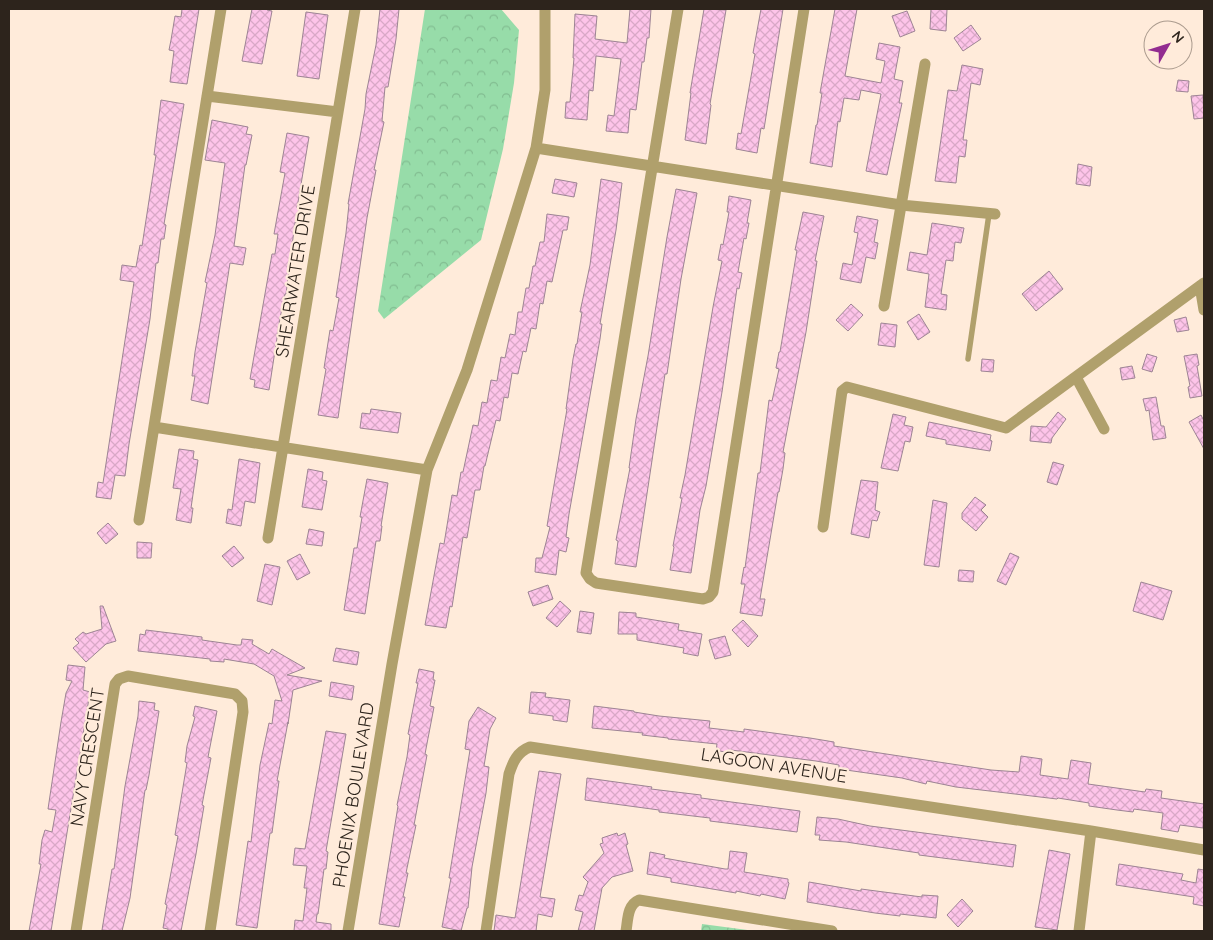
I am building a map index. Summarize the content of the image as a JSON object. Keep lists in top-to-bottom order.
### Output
{
  "streets": {
    "street": [
      "SHEARWATER DRIVE",
      "NAVY CRESCENT",
      "LAGOON AVENUE",
      "PHOENIX BOULEVARD"
    ]
  },
  "north": "top right"
}
